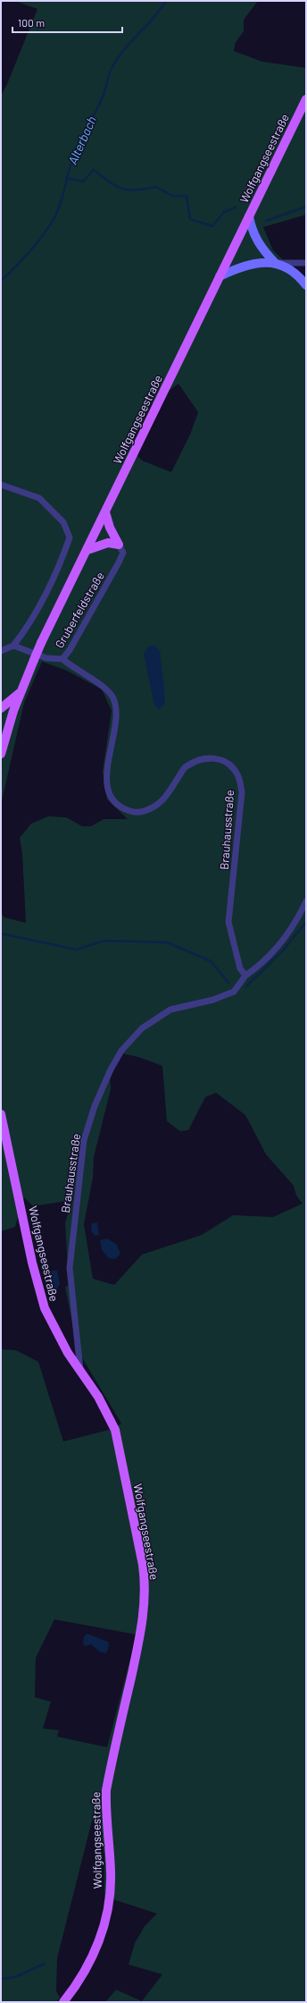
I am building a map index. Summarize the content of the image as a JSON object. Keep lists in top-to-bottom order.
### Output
{
  "streets": {
    "main road": ["Wolfgangseestraße"],
    "street": ["Gruberfeldstraße", "Brauhausstraße"]
  },
  "crossings": [
    ["Wolfgangseestraße", "Brauhausstraße"],
    ["Gruberfeldstraße", "Brauhausstraße"]
  ],
  "water": ["Alterbach"],
  "scale_bar": "100 m"
}
